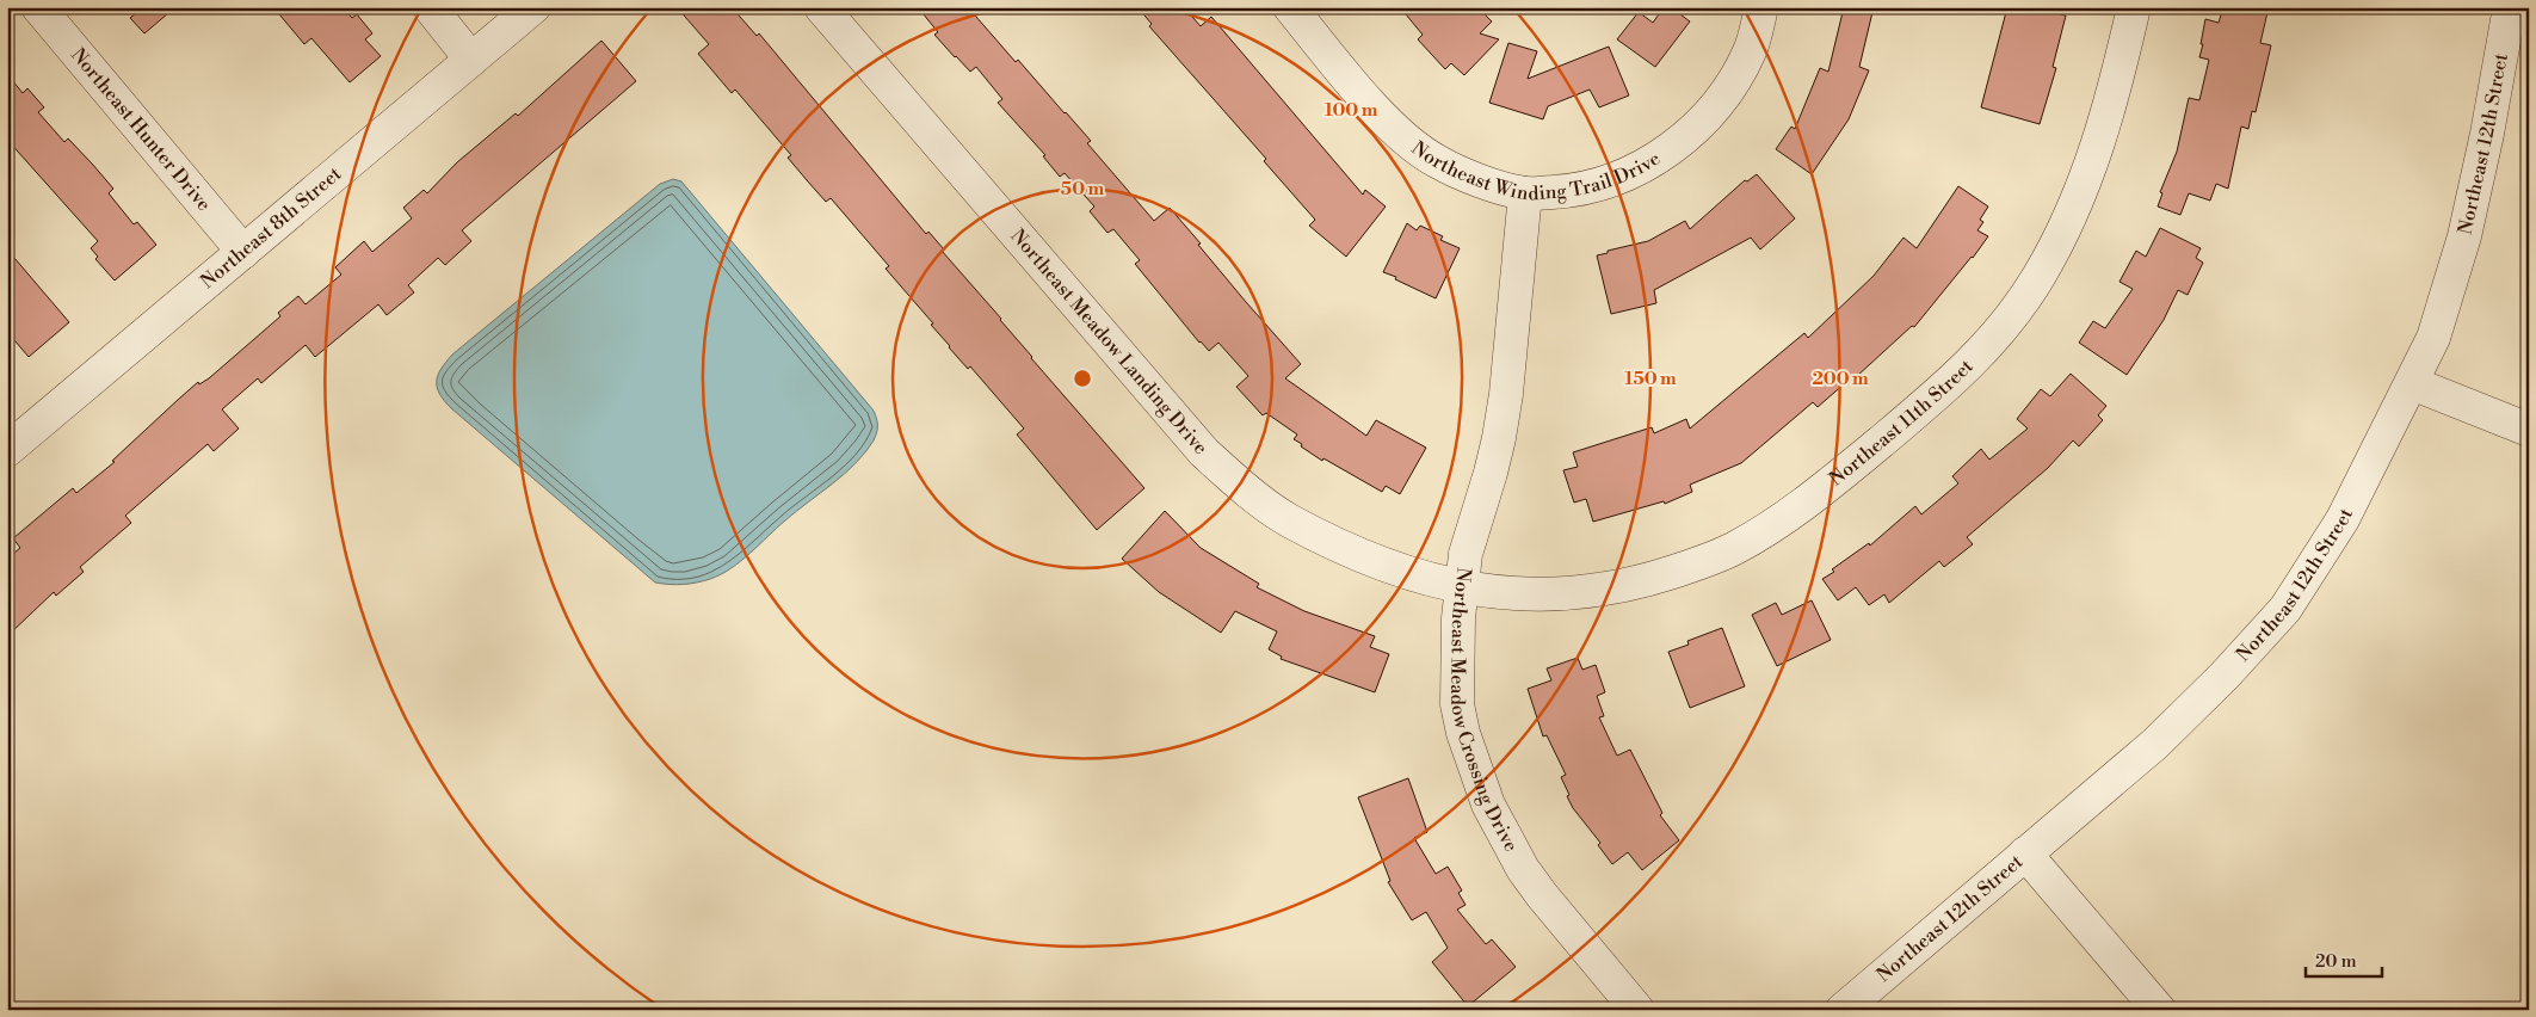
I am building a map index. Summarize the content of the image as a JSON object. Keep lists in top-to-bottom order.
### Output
{
  "streets": {
    "street": [
      "Northeast Hunter Drive",
      "Northeast 12th Street",
      "Northeast Winding Trail Drive",
      "Northeast 8th Street",
      "Northeast Meadow Landing Drive",
      "Northeast 11th Street",
      "Northeast Meadow Crossing Drive"
    ]
  },
  "crossings": [
    ["Northeast Hunter Drive", "Northeast 8th Street"],
    ["Northeast Winding Trail Drive", "Northeast Meadow Crossing Drive"],
    ["Northeast Meadow Landing Drive", "Northeast 11th Street"],
    ["Northeast Meadow Landing Drive", "Northeast Meadow Crossing Drive"],
    ["Northeast 11th Street", "Northeast Meadow Crossing Drive"]
  ],
  "scale_bar": "20 m",
  "rings": [
    "100 m",
    "50 m",
    "150 m",
    "200 m"
  ]
}
